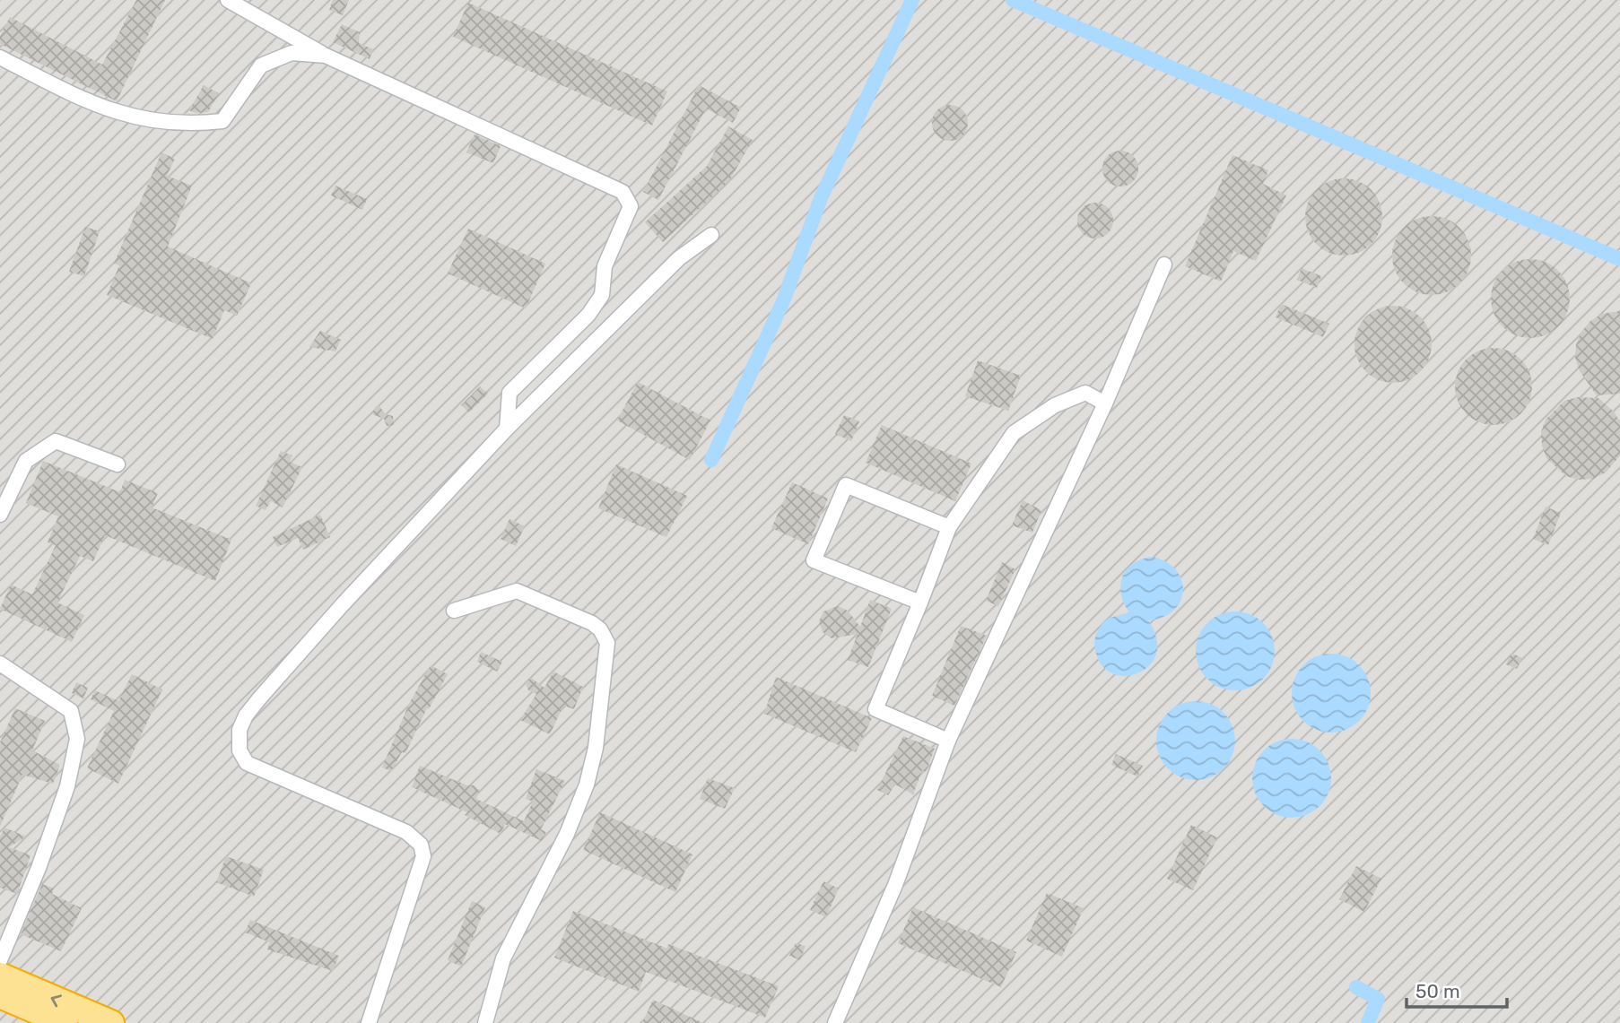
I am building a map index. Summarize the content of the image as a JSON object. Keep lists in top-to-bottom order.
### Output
{
  "scale_bar": "50 m"
}
